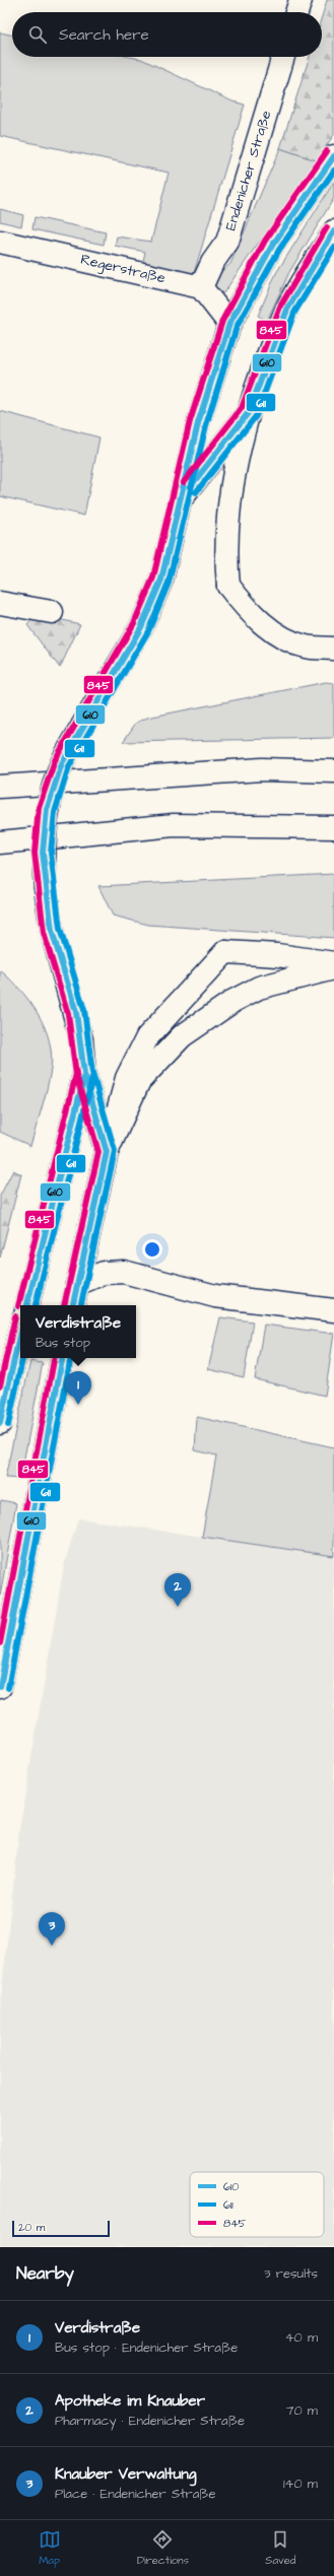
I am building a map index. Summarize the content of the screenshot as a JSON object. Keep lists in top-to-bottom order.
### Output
{
  "streets": {
    "main road": ["Endenicher Straße", "Regerstraße"]
  },
  "crossings": [
    ["Endenicher Straße", "Regerstraße"]
  ],
  "lines": ["transit line 845", "transit line 610", "transit line 611"],
  "legend": ["610", "611", "845"],
  "scale_bar": "20 m",
  "page": {
    "search": "Search here",
    "popup": ["Verdistraße", "Bus stop"],
    "pins": ["1", "2", "3"],
    "scale": "20 m",
    "heading": ["Nearby", "3 results"],
    "list": [
      {
        "mark": "1",
        "name": "Verdistraße",
        "note": "Bus stop · Endenicher Straße",
        "value": "40 m"
      },
      {
        "mark": "2",
        "name": "Apotheke im Knauber",
        "note": "Pharmacy · Endenicher Straße",
        "value": "70 m"
      },
      {
        "mark": "3",
        "name": "Knauber Verwaltung",
        "note": "Place · Endenicher Straße",
        "value": "140 m"
      }
    ],
    "nav": ["Map", "Directions", "Saved"]
  }
}
